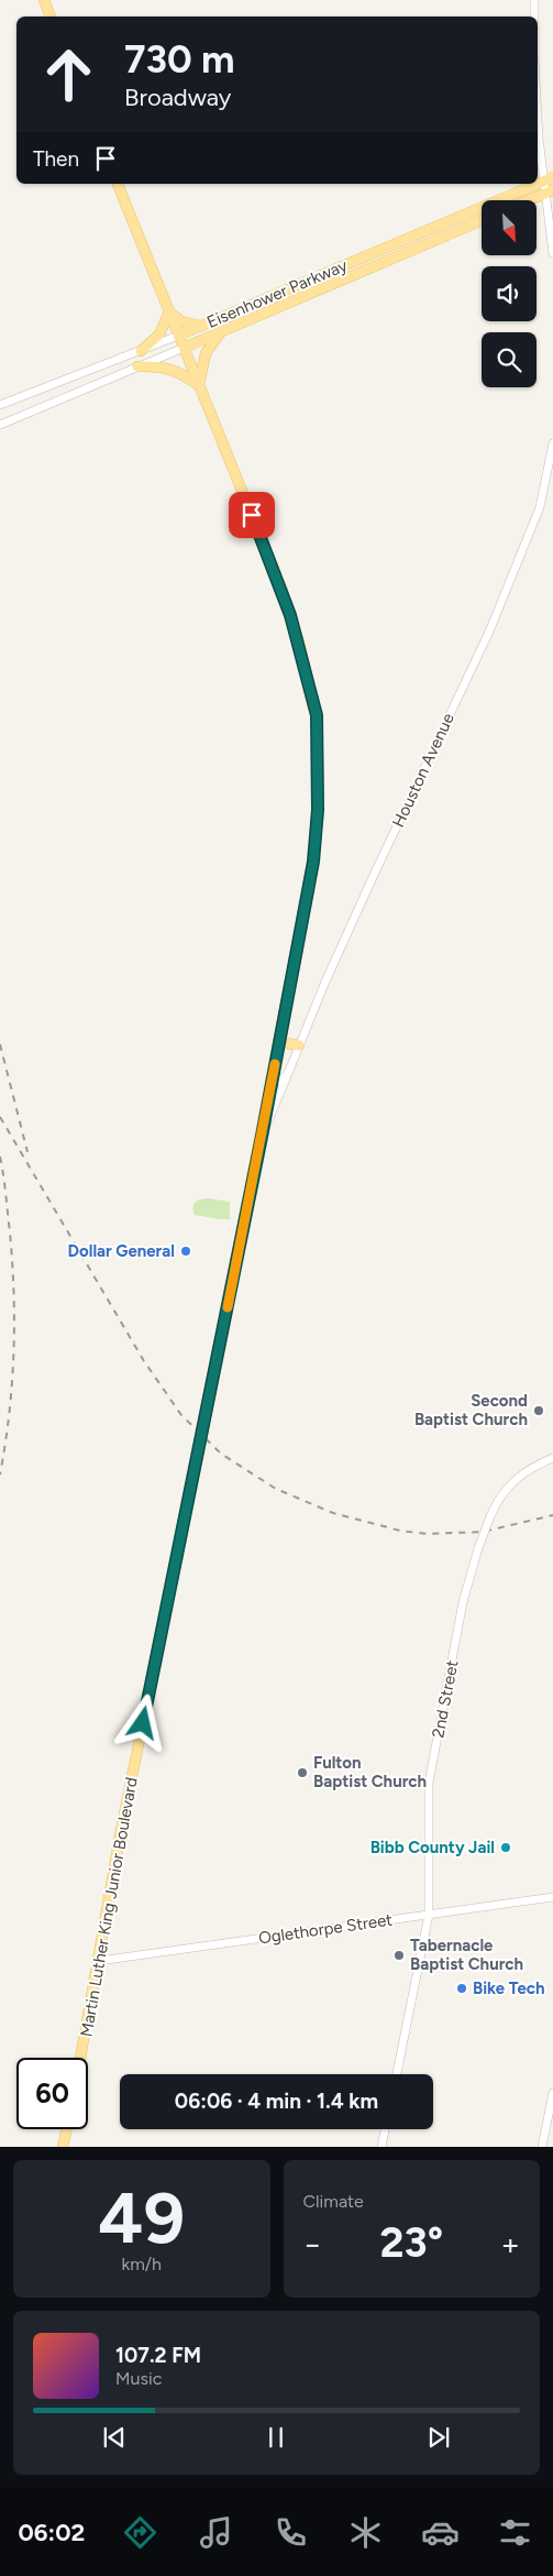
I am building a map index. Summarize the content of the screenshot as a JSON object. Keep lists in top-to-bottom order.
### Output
{
  "streets": {
    "main road": ["Eisenhower Parkway", "Martin Luther King Junior Boulevard"],
    "street": ["Houston Avenue", "2nd Street", "Oglethorpe Street"]
  },
  "crossings": [
    ["Eisenhower Parkway", "Martin Luther King Junior Boulevard"],
    ["Houston Avenue", "Martin Luther King Junior Boulevard"],
    ["2nd Street", "Oglethorpe Street"],
    ["Martin Luther King Junior Boulevard", "Oglethorpe Street"]
  ],
  "places": [
    "Dollar General",
    "Second Baptist Church",
    "Fulton Baptist Church",
    "Bibb County Jail",
    "Tabernacle Baptist Church",
    "Bike Tech"
  ],
  "north": "bottom right",
  "page": {
    "turn": ["730 m", "Broadway"],
    "then": "Then",
    "limit": "60",
    "trip": "06:06 · 4 min · 1.4 km",
    "tile": [
      ["49", "km/h"],
      "Climate"
    ],
    "heat": ["−", "23°", "+"],
    "song": ["107.2 FM", "Music"],
    "tabs": "06:02"
  }
}
